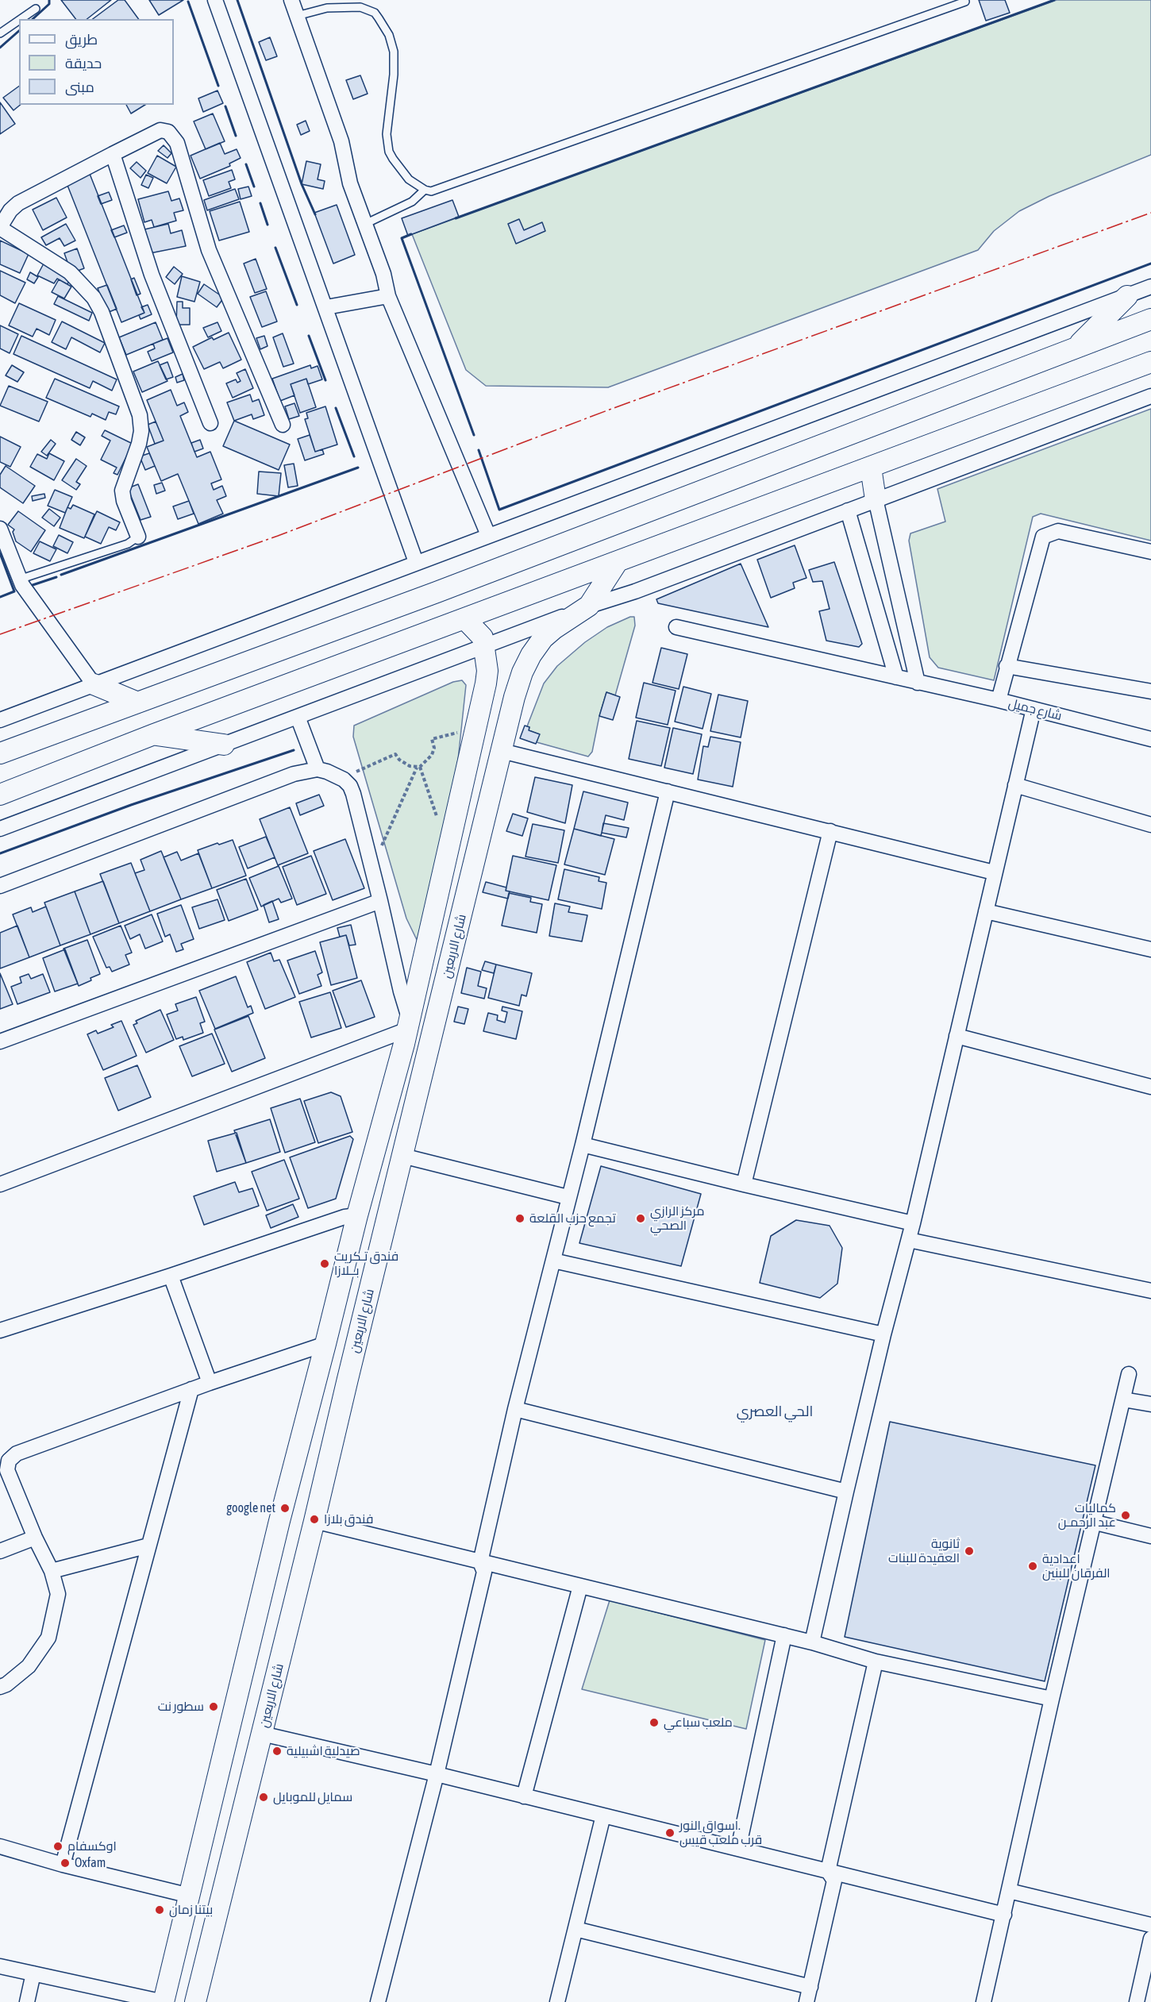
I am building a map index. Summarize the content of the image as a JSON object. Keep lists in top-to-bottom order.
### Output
{
  "streets": {
    "main road": ["شارع الاربعين"],
    "street": ["شارع جميل"]
  },
  "districts": ["الحي العصري"],
  "places": [
    "تجمع حزب القلعة",
    "مركز الرازي الصحي",
    "فندق تـكريت بــلازا",
    "google net",
    "كماليات عبد الرحمـن",
    "فندق بلازا",
    "ثانوية العقيدة للبنات",
    "اعدادية الفرقان للبنين",
    "سطور نت",
    "ملعب سباعي",
    "صيدلية اشبيلية",
    "سمايل للموبايل",
    "اسواق النور. قرب ملعب قيس",
    "اوكسفام",
    "Oxfam",
    "بيتنا زمان"
  ],
  "legend": ["طريق", "حديقة", "مبنى"]
}
